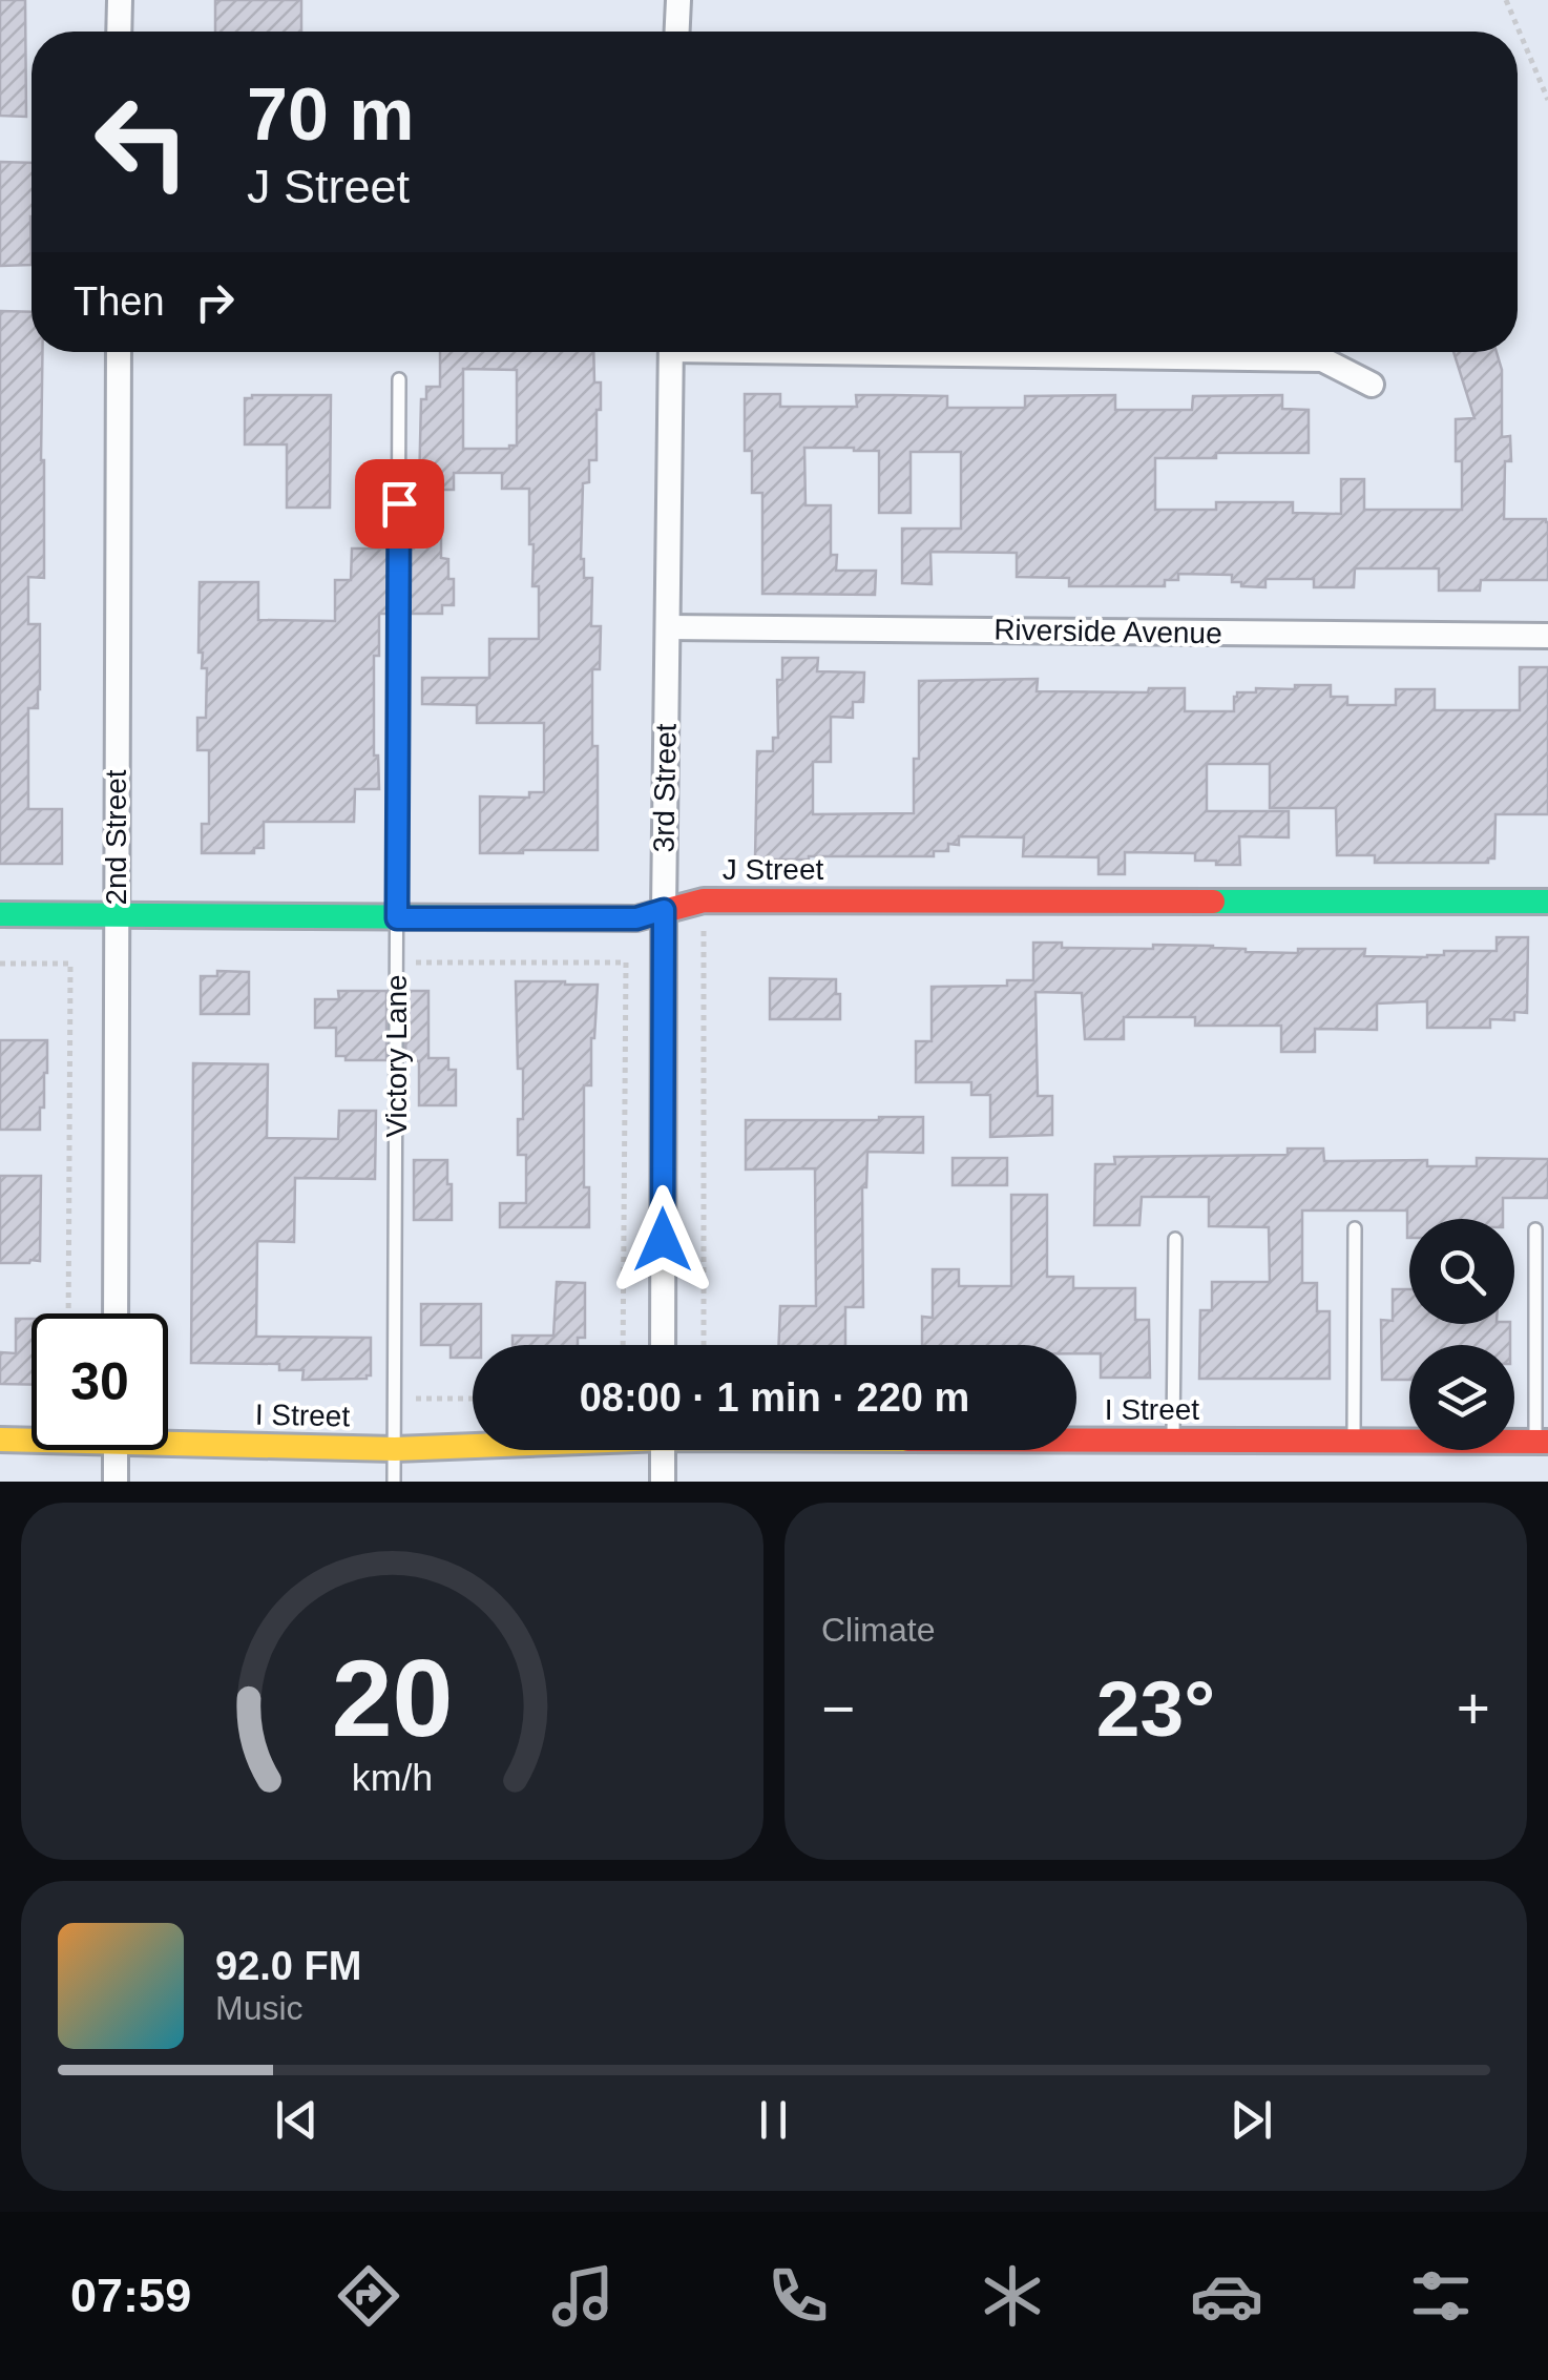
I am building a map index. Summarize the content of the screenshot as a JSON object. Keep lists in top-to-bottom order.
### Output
{
  "streets": {
    "street": [
      "Riverside Avenue",
      "3rd Street",
      "2nd Street",
      "J Street",
      "I Street"
    ],
    "lane": ["Victory Lane"]
  },
  "crossings": [
    ["Riverside Avenue", "3rd Street"],
    ["3rd Street", "J Street"],
    ["2nd Street", "J Street"],
    ["J Street", "Victory Lane"],
    ["Victory Lane", "I Street"]
  ],
  "page": {
    "turn": ["70 m", "J Street"],
    "then": "Then",
    "limit": "30",
    "trip": "08:00 · 1 min · 220 m",
    "tile": "Climate",
    "heat": ["−", "23°", "+"],
    "song": ["92.0 FM", "Music"],
    "tabs": "07:59",
    "gauge": ["20", "km/h"]
  }
}
